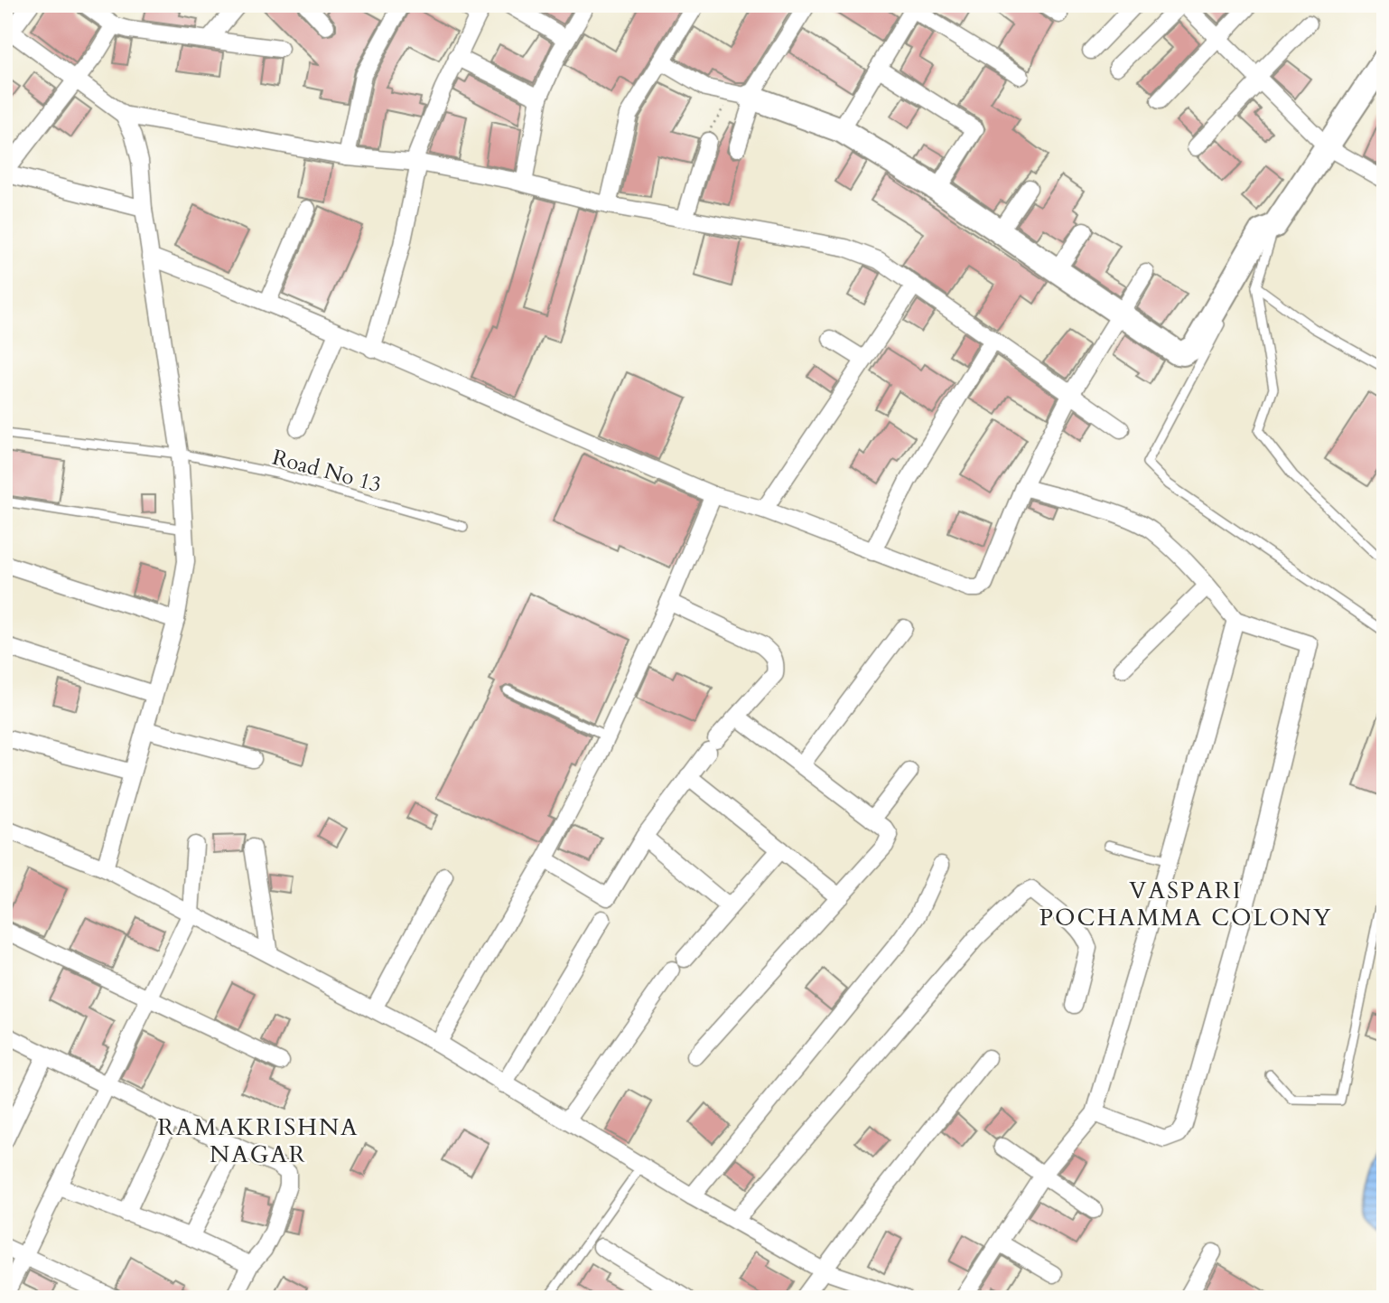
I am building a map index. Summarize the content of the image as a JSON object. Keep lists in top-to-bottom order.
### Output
{
  "streets": {
    "lane": ["Road No 13"]
  },
  "districts": ["VASPARI POCHAMMA COLONY", "RAMAKRISHNA NAGAR"]
}
